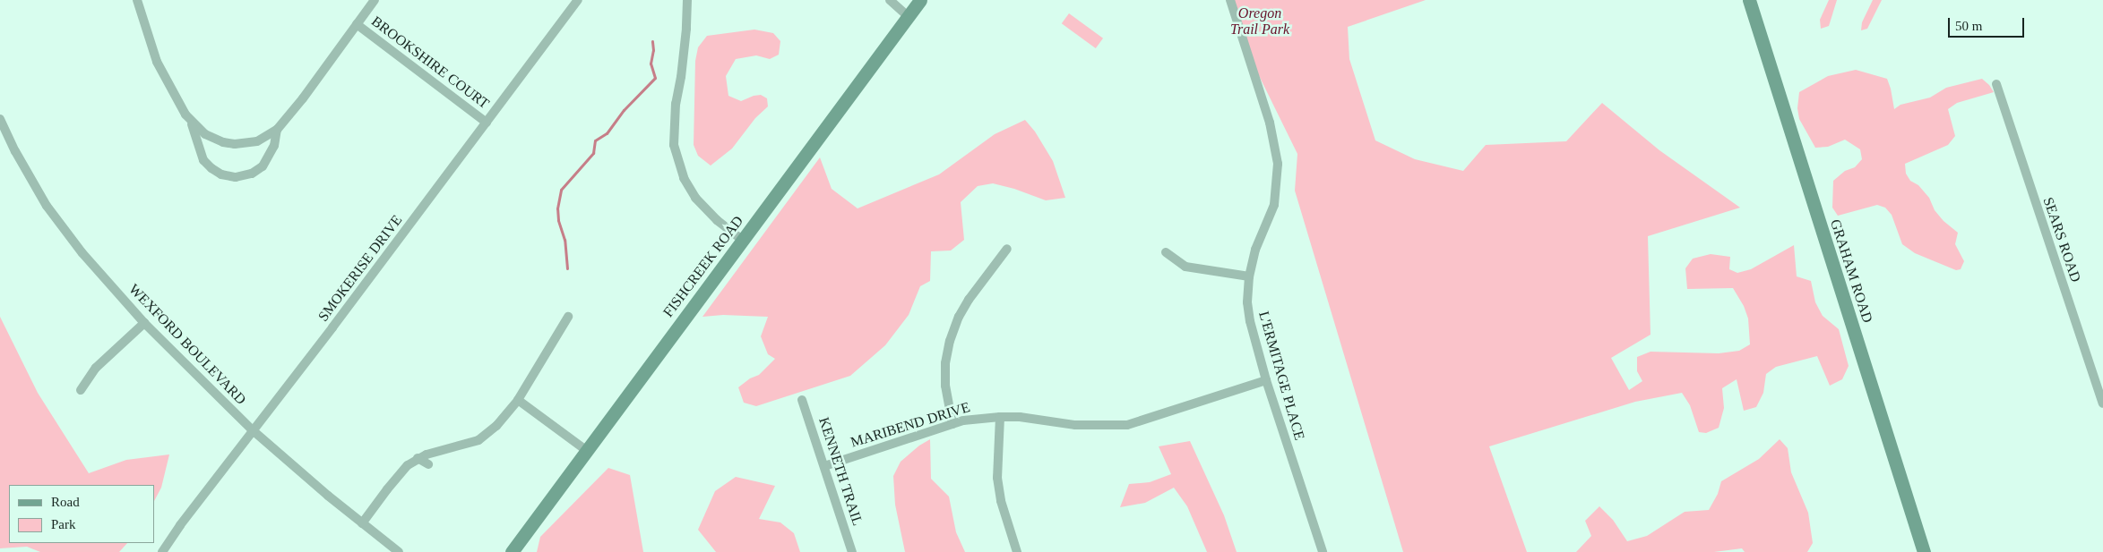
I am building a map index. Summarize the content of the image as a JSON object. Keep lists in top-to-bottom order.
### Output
{
  "streets": {
    "main road": ["FISHCREEK ROAD", "GRAHAM ROAD"],
    "street": [
      "BROOKSHIRE COURT",
      "SEARS ROAD",
      "SMOKERISE DRIVE",
      "WEXFORD BOULEVARD",
      "L'ERMITAGE PLACE",
      "MARIBEND DRIVE",
      "KENNETH TRAIL"
    ]
  },
  "crossings": [
    ["BROOKSHIRE COURT", "SMOKERISE DRIVE"],
    ["SMOKERISE DRIVE", "WEXFORD BOULEVARD"],
    ["L'ERMITAGE PLACE", "MARIBEND DRIVE"],
    ["MARIBEND DRIVE", "KENNETH TRAIL"]
  ],
  "parks": ["Oregon Trail Park"],
  "legend": ["Road", "Park"],
  "scale_bar": "50 m"
}
